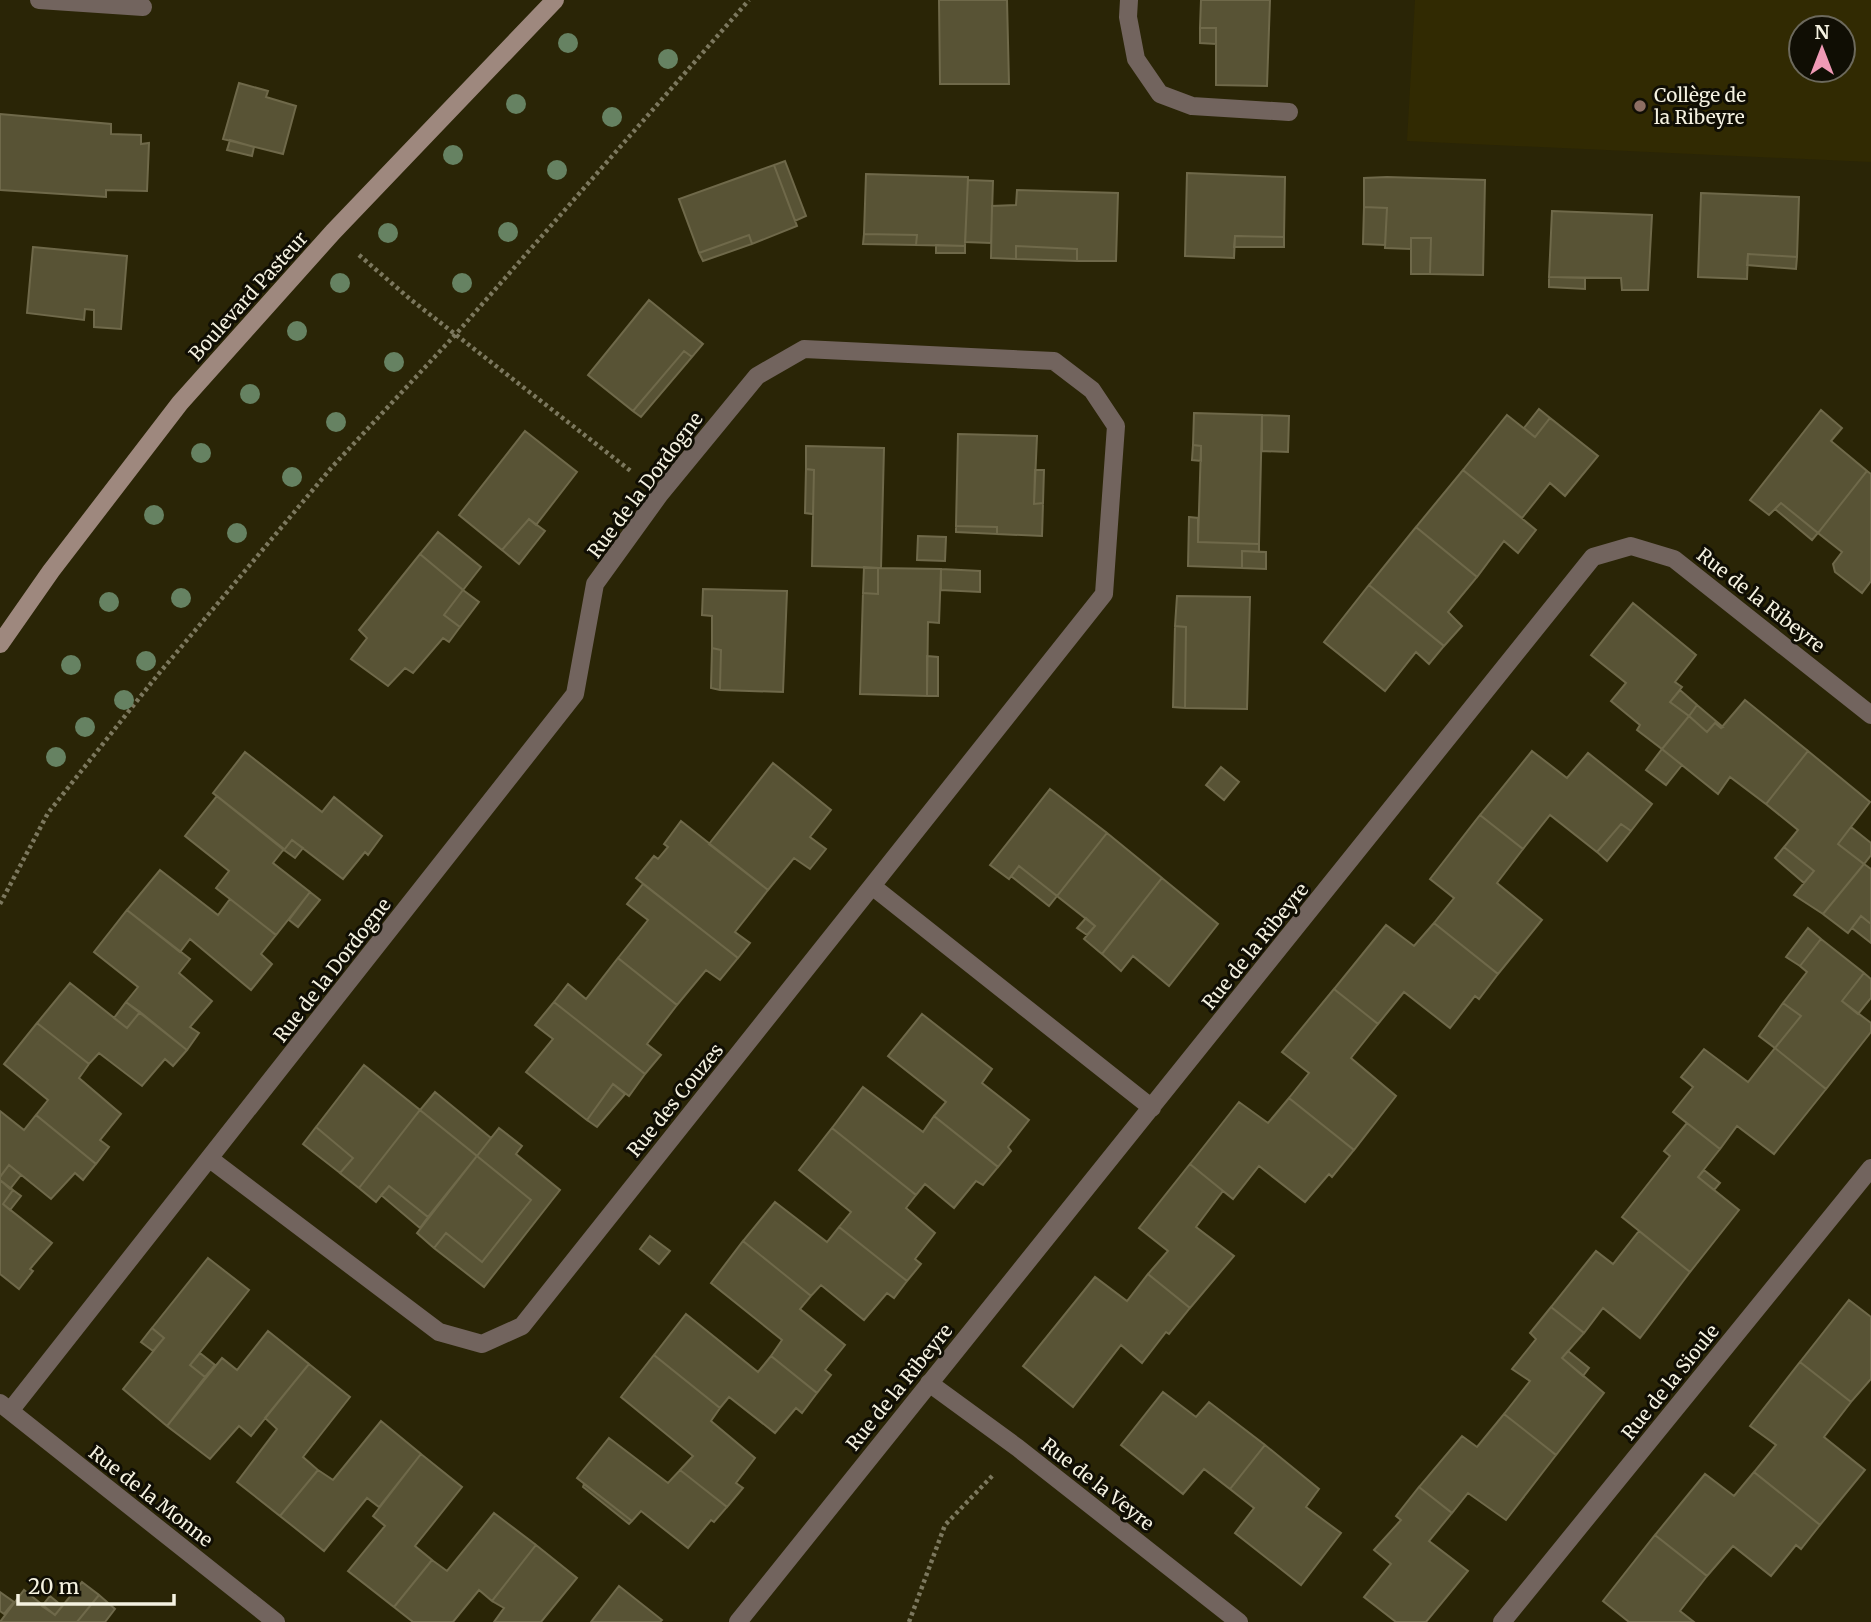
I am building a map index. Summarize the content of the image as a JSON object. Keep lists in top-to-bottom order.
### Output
{
  "streets": {
    "main road": ["Boulevard Pasteur"],
    "street": [
      "Rue de la Dordogne",
      "Rue de la Ribeyre",
      "Rue des Couzes",
      "Rue de la Sioule",
      "Rue de la Veyre",
      "Rue de la Monne"
    ]
  },
  "crossings": [
    ["Rue de la Dordogne", "Rue des Couzes"],
    ["Rue de la Dordogne", "Rue de la Monne"],
    ["Rue de la Ribeyre", "Rue de la Veyre"]
  ],
  "places": ["Collège de la Ribeyre"],
  "scale_bar": "20 m",
  "north": "top"
}
